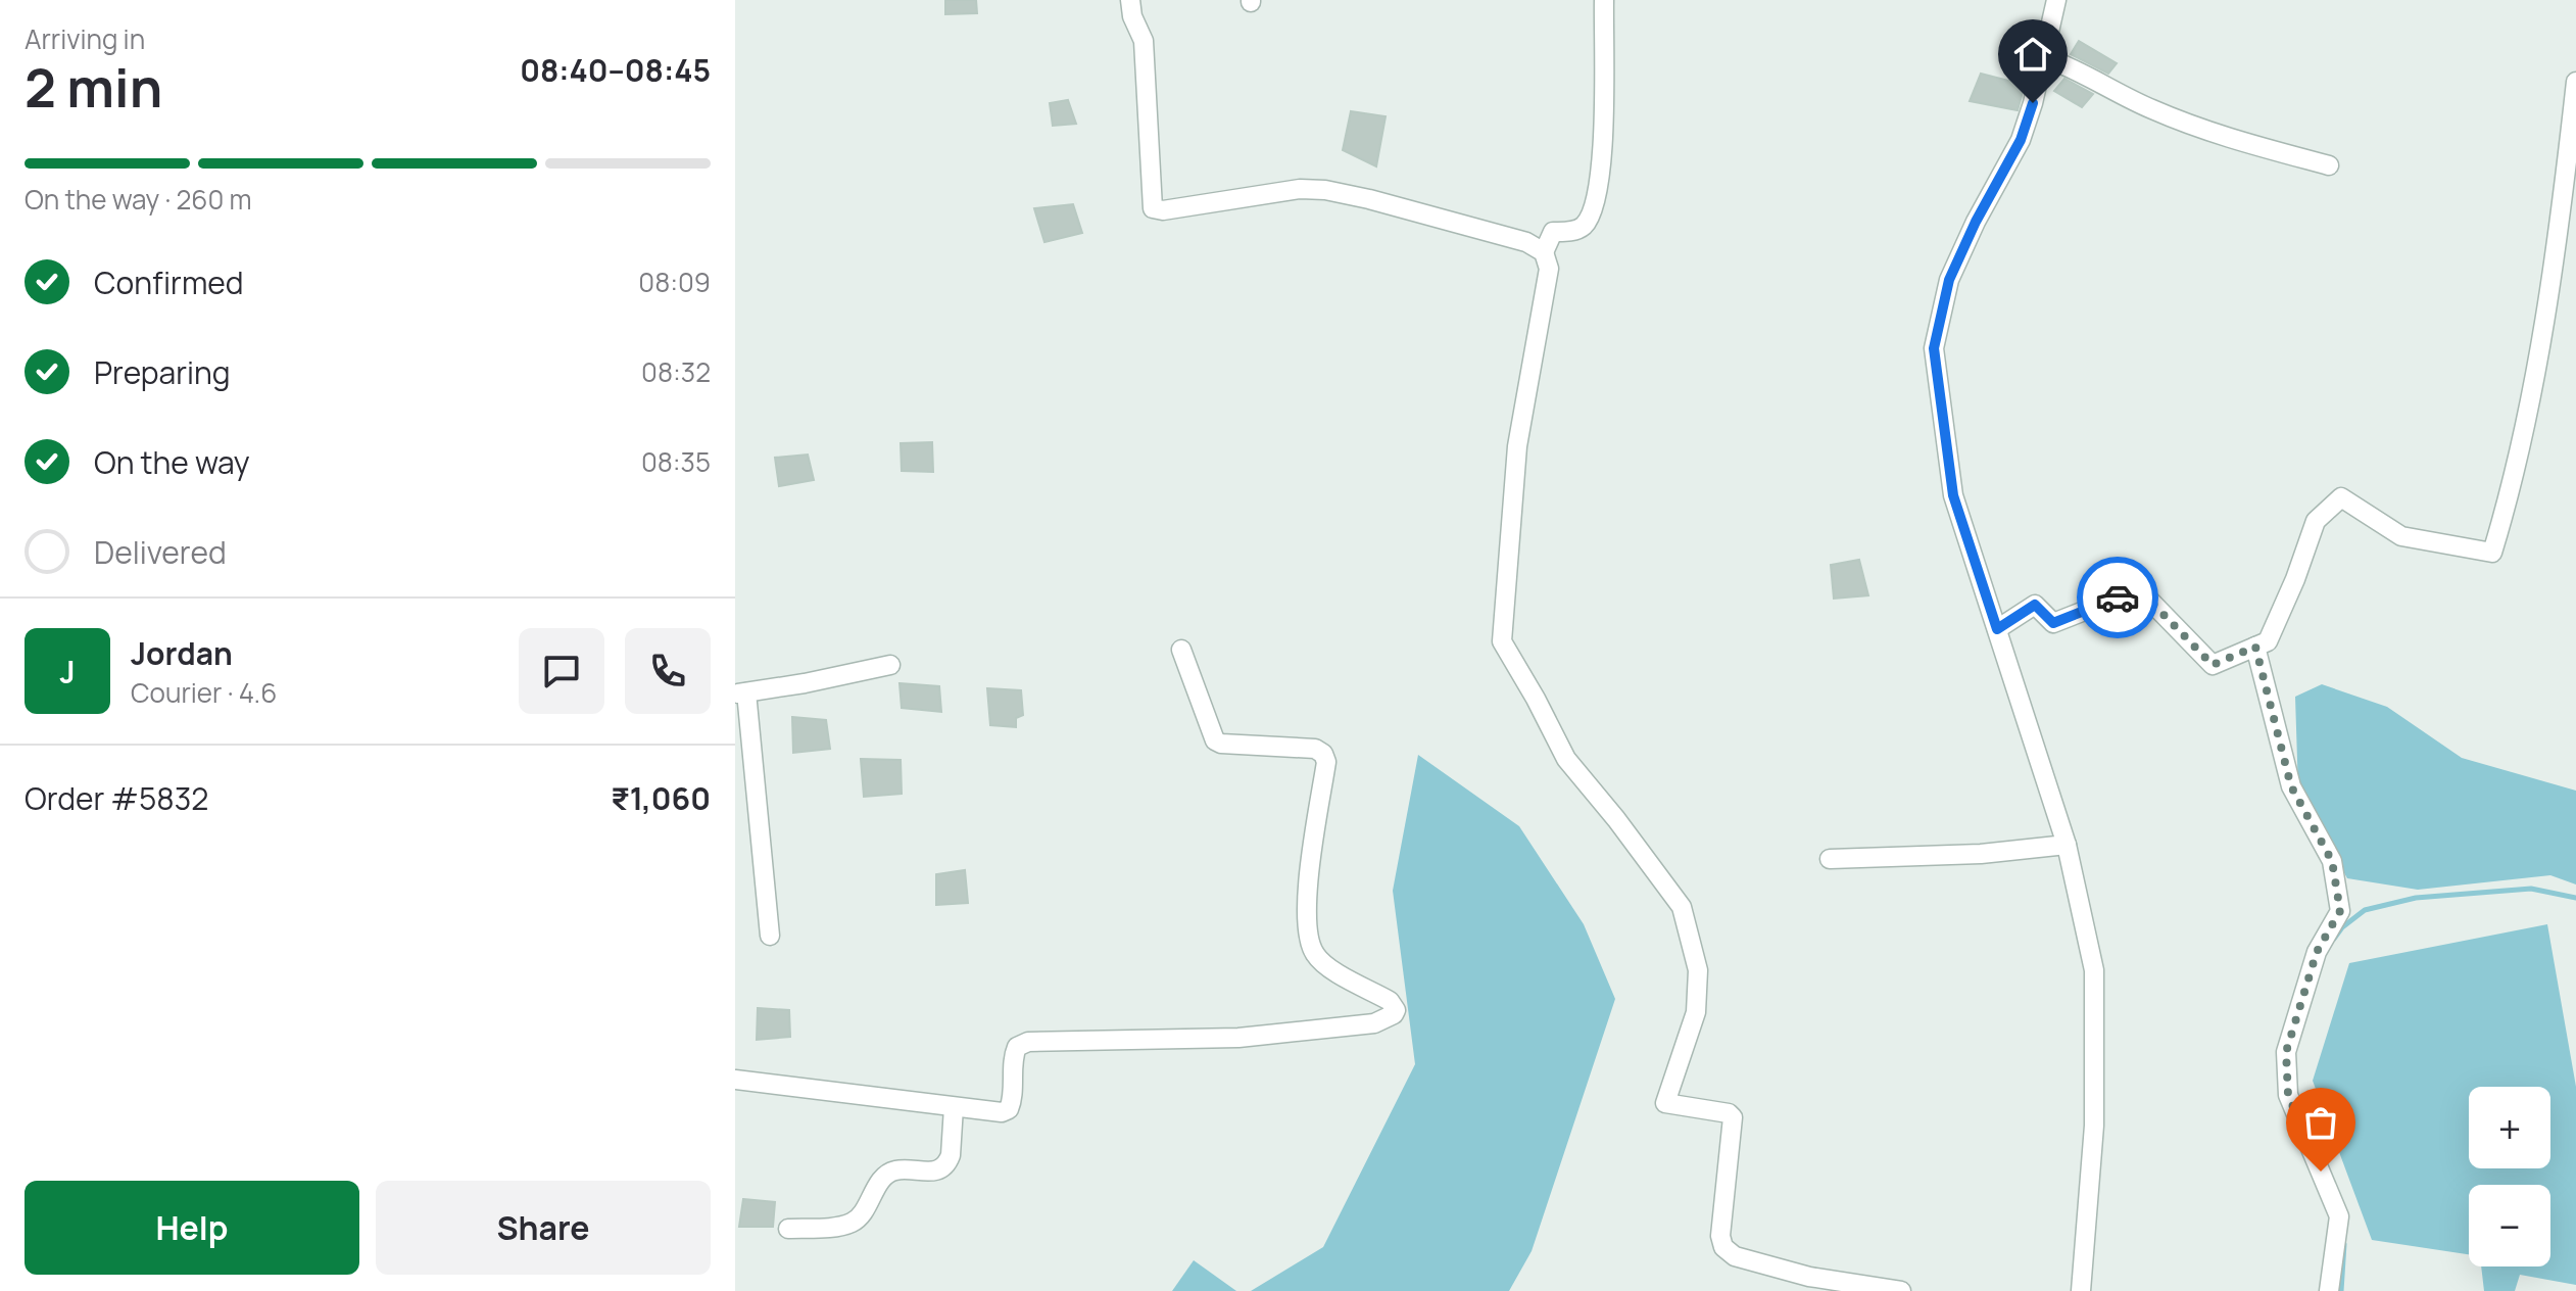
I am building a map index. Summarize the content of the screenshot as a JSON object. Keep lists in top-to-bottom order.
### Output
{
  "page": {
    "heading": ["2 min", "Arriving in", "08:40–08:45"],
    "panel": [
      "Jordan",
      "Courier · 4.6",
      "Order #5832",
      "₹1,060"
    ],
    "bar": "On the way · 260 m",
    "list": [
      ["Confirmed", "08:09"],
      ["Preparing", "08:32"],
      ["On the way", "08:35"],
      "Delivered"
    ],
    "round": "J",
    "map_buttons": ["+", "−"],
    "buttons": ["Help", "Share"]
  }
}
